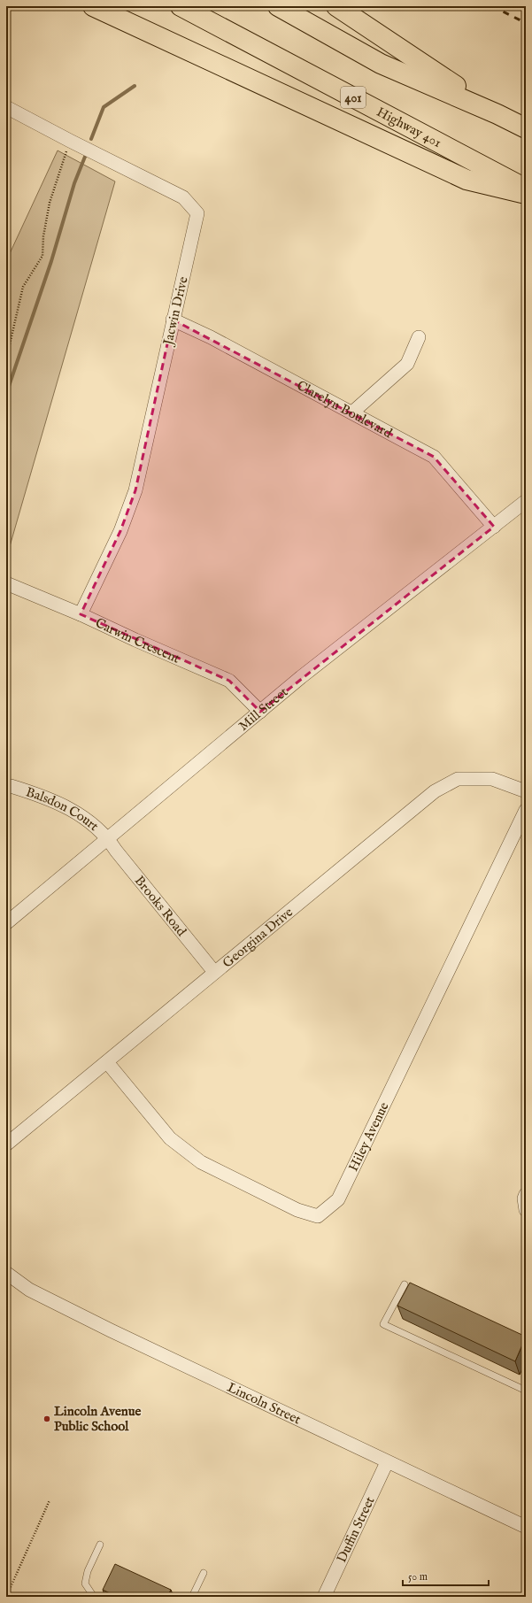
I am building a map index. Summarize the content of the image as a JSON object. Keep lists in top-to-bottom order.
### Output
{
  "streets": {
    "highway": ["401", "Highway 401"],
    "street": [
      "Jacwin Drive",
      "Clarelyn Boulevard",
      "Carwin Crescent",
      "Mill Street",
      "Balsdon Court",
      "Brooks Road",
      "Georgina Drive",
      "Hiley Avenue",
      "Lincoln Street",
      "Duffin Street"
    ]
  },
  "crossings": [
    ["Jacwin Drive", "Clarelyn Boulevard"],
    ["Jacwin Drive", "Carwin Crescent"],
    ["Clarelyn Boulevard", "Mill Street"],
    ["Carwin Crescent", "Mill Street"],
    ["Mill Street", "Balsdon Court"],
    ["Mill Street", "Brooks Road"],
    ["Balsdon Court", "Brooks Road"],
    ["Brooks Road", "Georgina Drive"],
    ["Georgina Drive", "Hiley Avenue"],
    ["Lincoln Street", "Duffin Street"]
  ],
  "places": ["Lincoln Avenue Public School"],
  "scale_bar": "50 m"
}
